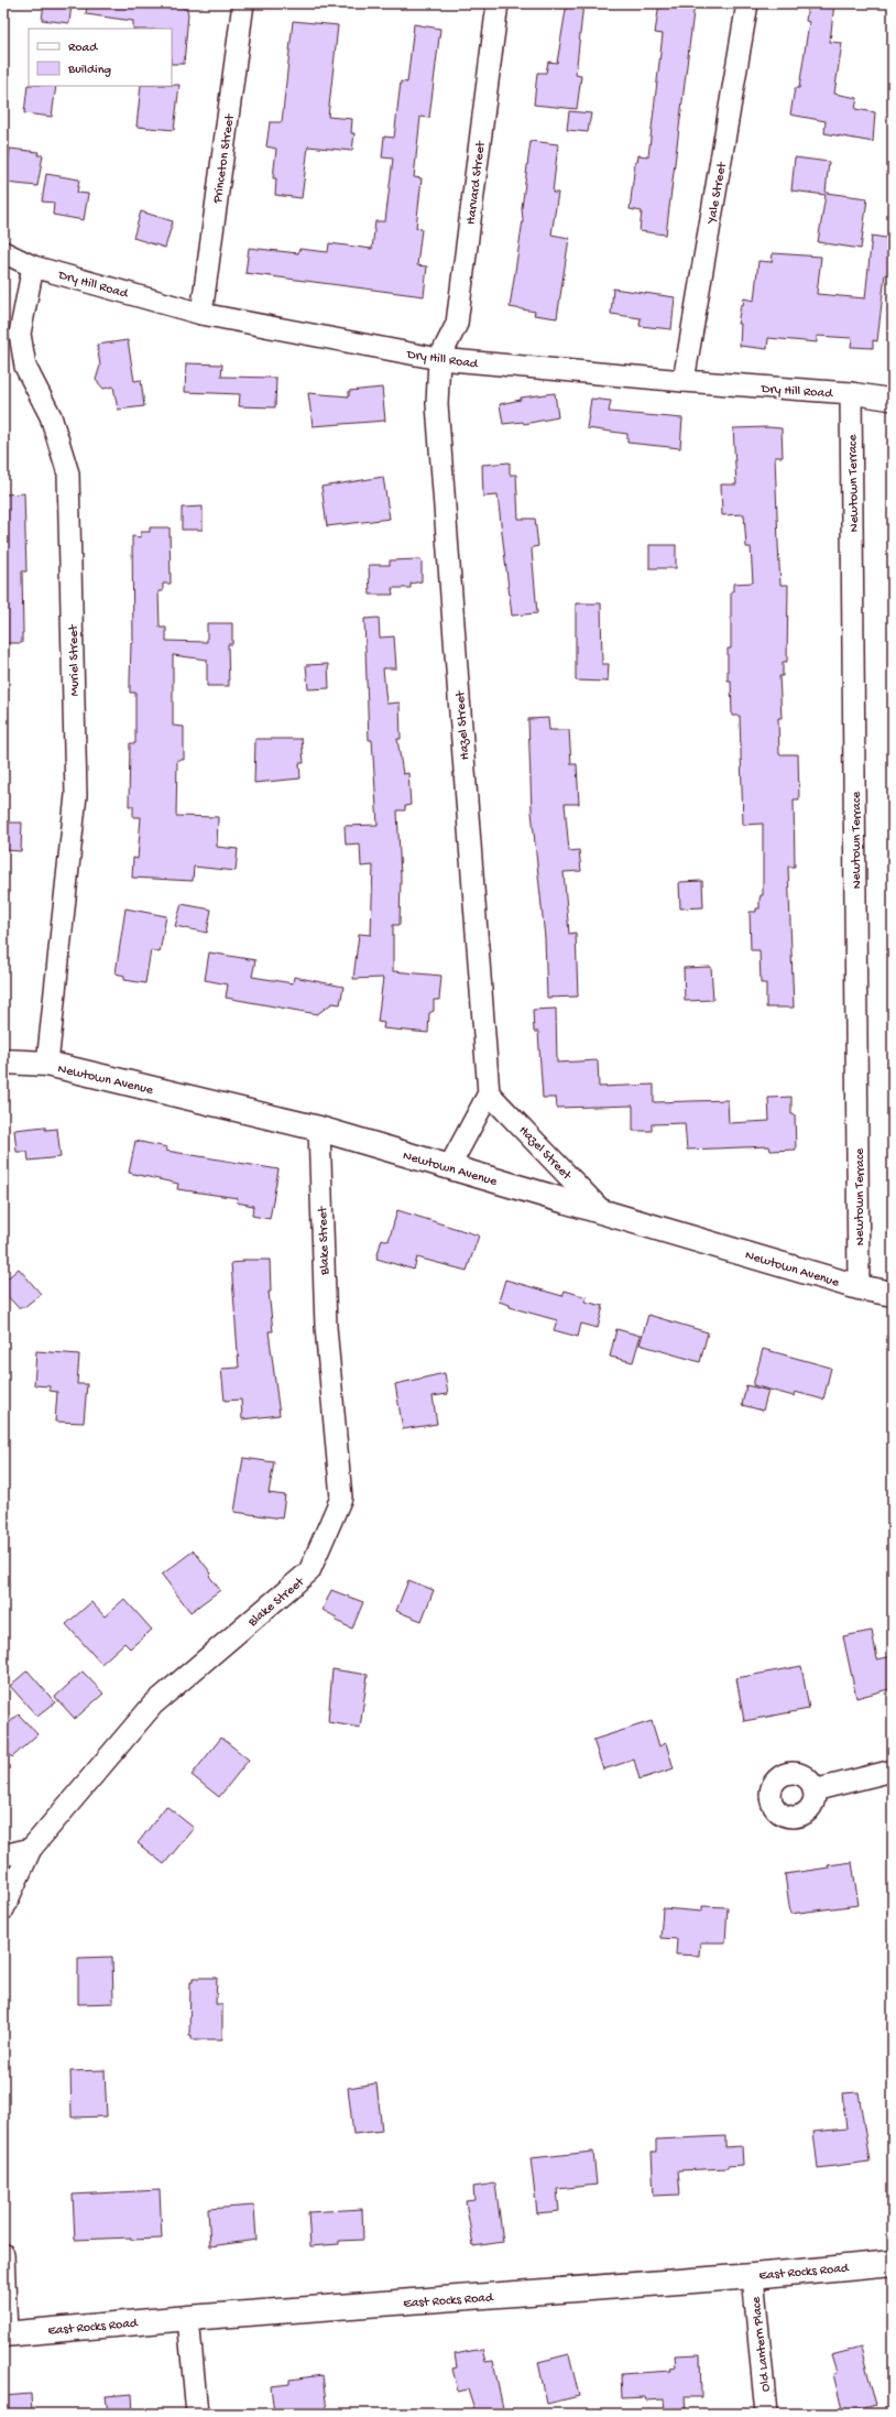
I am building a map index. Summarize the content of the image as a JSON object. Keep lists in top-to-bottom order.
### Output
{
  "streets": {
    "main road": ["Newtown Avenue", "East Rocks Road"],
    "street": [
      "Princeton Street",
      "Harvard Street",
      "Yale Street",
      "Dry Hill Road",
      "Newtown Terrace",
      "Muriel Street",
      "Hazel Street",
      "Blake Street",
      "Old Lantern Place"
    ]
  },
  "crossings": [
    ["Princeton Street", "Dry Hill Road"],
    ["Harvard Street", "Dry Hill Road"],
    ["Harvard Street", "Hazel Street"],
    ["Yale Street", "Dry Hill Road"],
    ["Dry Hill Road", "Newtown Terrace"],
    ["Dry Hill Road", "Muriel Street"],
    ["Dry Hill Road", "Hazel Street"],
    ["Newtown Terrace", "Newtown Avenue"],
    ["Muriel Street", "Newtown Avenue"],
    ["Hazel Street", "Newtown Avenue"],
    ["Newtown Avenue", "Blake Street"],
    ["East Rocks Road", "Old Lantern Place"]
  ],
  "legend": ["Road", "Building"]
}
